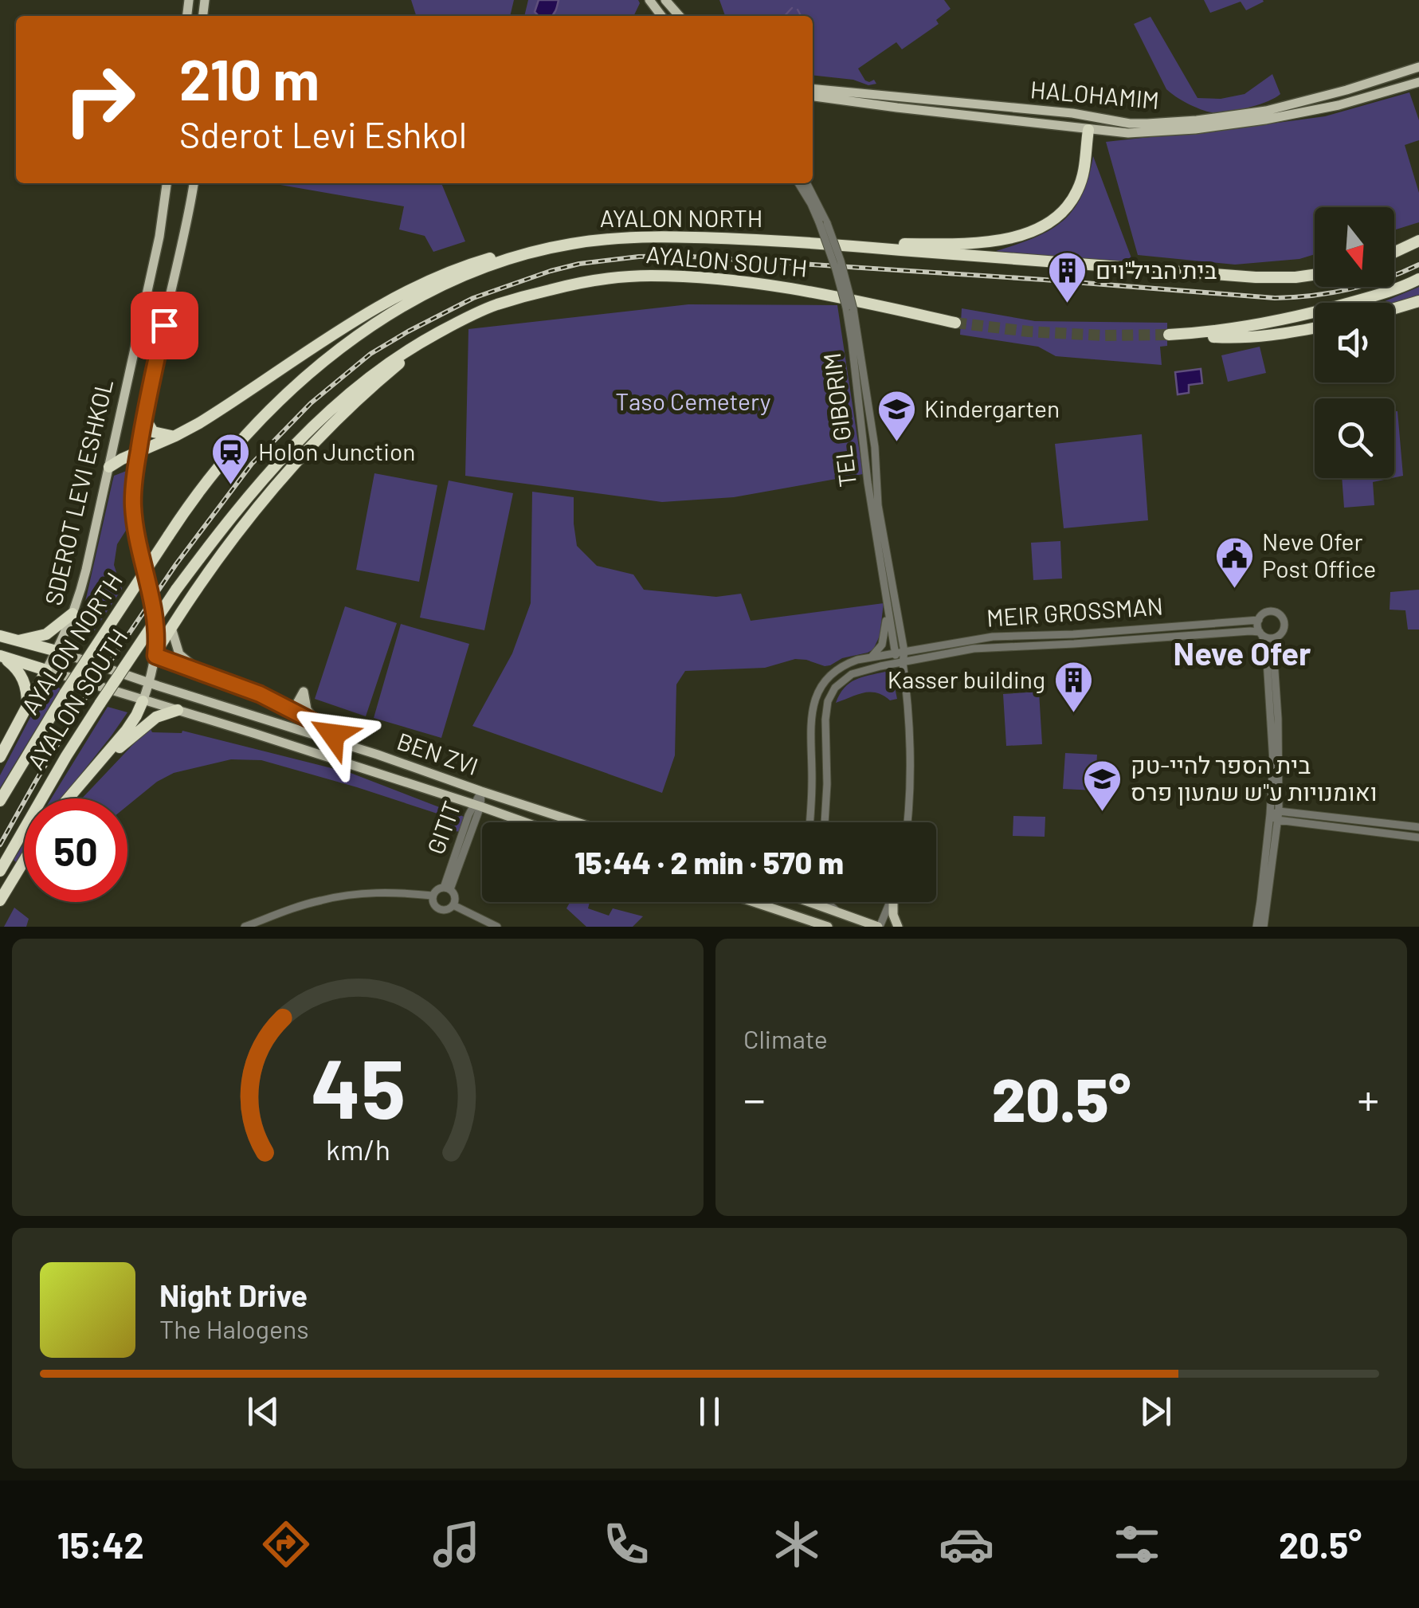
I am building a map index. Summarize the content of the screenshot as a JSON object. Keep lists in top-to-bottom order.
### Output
{
  "streets": {
    "highway": ["AYALON NORTH", "AYALON SOUTH"],
    "main road": ["HALOHAMIM", "SDEROT LEVI ESHKOL", "BEN ZVI"],
    "street": ["TEL GIBORIM", "MEIR GROSSMAN", "GITIT"]
  },
  "crossings": [
    ["TEL GIBORIM", "MEIR GROSSMAN"],
    ["SDEROT LEVI ESHKOL", "BEN ZVI"],
    ["BEN ZVI", "GITIT"]
  ],
  "districts": ["Neve Ofer"],
  "parks": ["Taso Cemetery"],
  "places": {
    "building": ["בית הביל\"וים", "Kasser building"],
    "school or university": ["Kindergarten", "בית הספר להיי-טק ואומנויות ע\"ש שמעון פרס"],
    "station": ["Holon Junction"],
    "public building": ["Neve Ofer Post Office"]
  },
  "north": "bottom",
  "page": {
    "turn": ["210 m", "Sderot Levi Eshkol"],
    "limit": "50",
    "trip": "15:44 · 2 min · 570 m",
    "tile": "Climate",
    "heat": ["−", "20.5°", "+"],
    "song": ["Night Drive", "The Halogens"],
    "tabs": ["15:42", "20.5°"],
    "gauge": ["45", "km/h"]
  }
}
